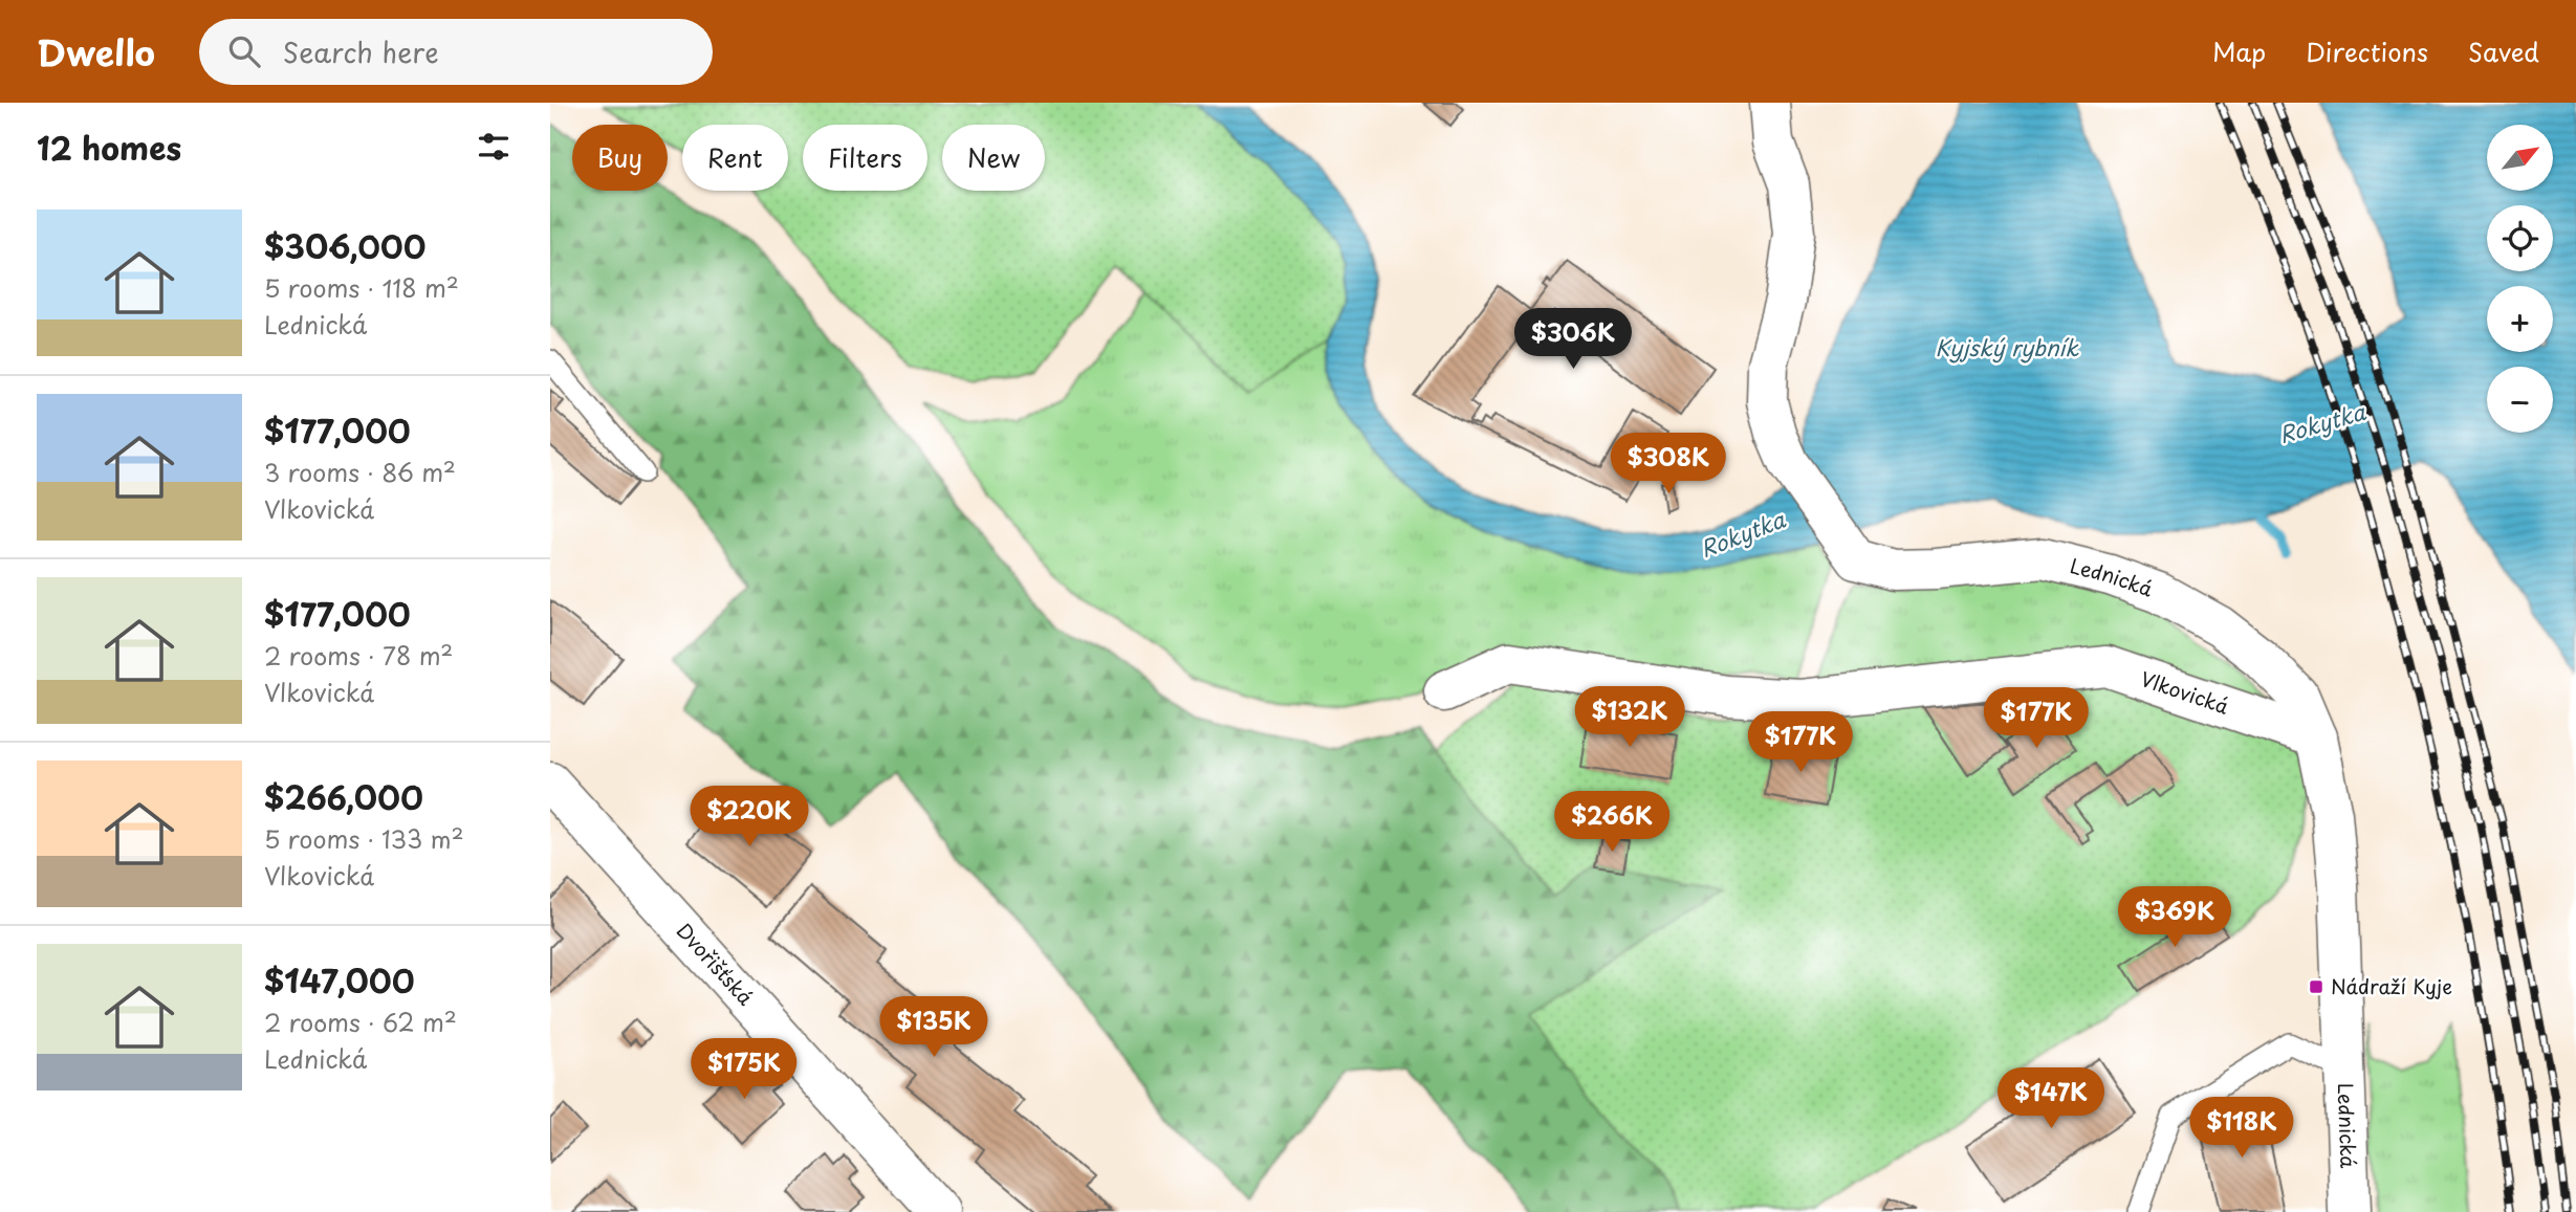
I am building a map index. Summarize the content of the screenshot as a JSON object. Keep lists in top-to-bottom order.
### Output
{
  "streets": {
    "street": ["Lednická", "Vlkovická", "Dvořišťská"]
  },
  "crossings": [
    ["Lednická", "Vlkovická"]
  ],
  "water": ["Kyjský rybník", "Rokytka"],
  "places": {
    "transit": ["Nádraží Kyje"]
  },
  "north": "top right",
  "page": {
    "header": "Dwello",
    "search": "Search here",
    "nav": ["Map", "Directions", "Saved"],
    "heading": "12 homes",
    "map_buttons": ["+", "−"],
    "chip": [
      "Buy",
      "Rent",
      "Filters",
      "New"
    ],
    "list": [
      {
        "name": "$306,000",
        "note": "5 rooms · 118 m² · Lednická"
      },
      {
        "name": "$177,000",
        "note": "3 rooms · 86 m² · Vlkovická"
      },
      {
        "name": "$177,000",
        "note": "2 rooms · 78 m² · Vlkovická"
      },
      {
        "name": "$266,000",
        "note": "5 rooms · 133 m² · Vlkovická"
      },
      {
        "name": "$147,000",
        "note": "2 rooms · 62 m² · Lednická"
      }
    ],
    "price": [
      "$306K",
      "$308K",
      "$132K",
      "$177K",
      "$177K",
      "$220K",
      "$266K",
      "$369K",
      "$135K",
      "$175K",
      "$147K",
      "$118K"
    ]
  }
}
